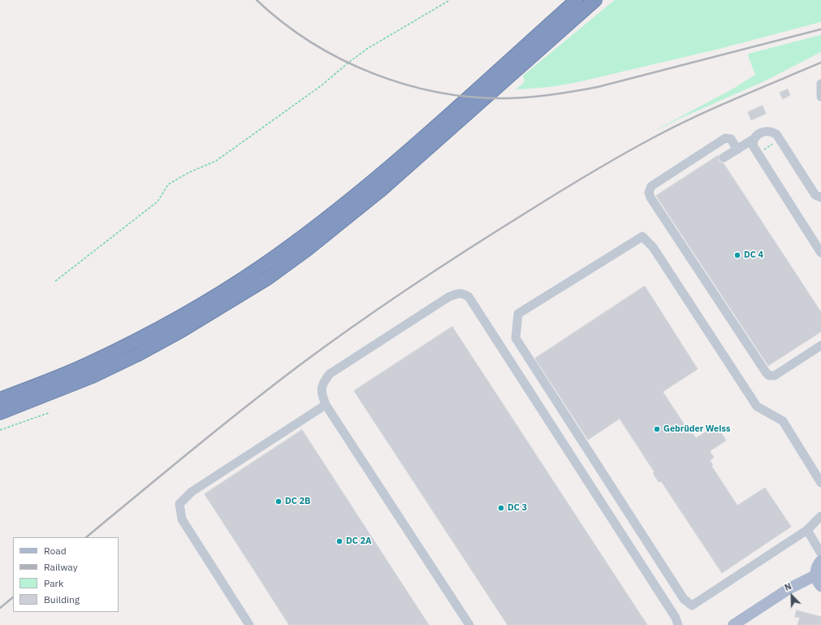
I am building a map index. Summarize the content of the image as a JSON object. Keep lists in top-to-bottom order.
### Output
{
  "places": [
    "DC 4",
    "Gebrüder Weiss",
    "DC 2B",
    "DC 3",
    "DC 2A"
  ],
  "legend": [
    "Road",
    "Railway",
    "Park",
    "Building"
  ],
  "north": "top left"
}
